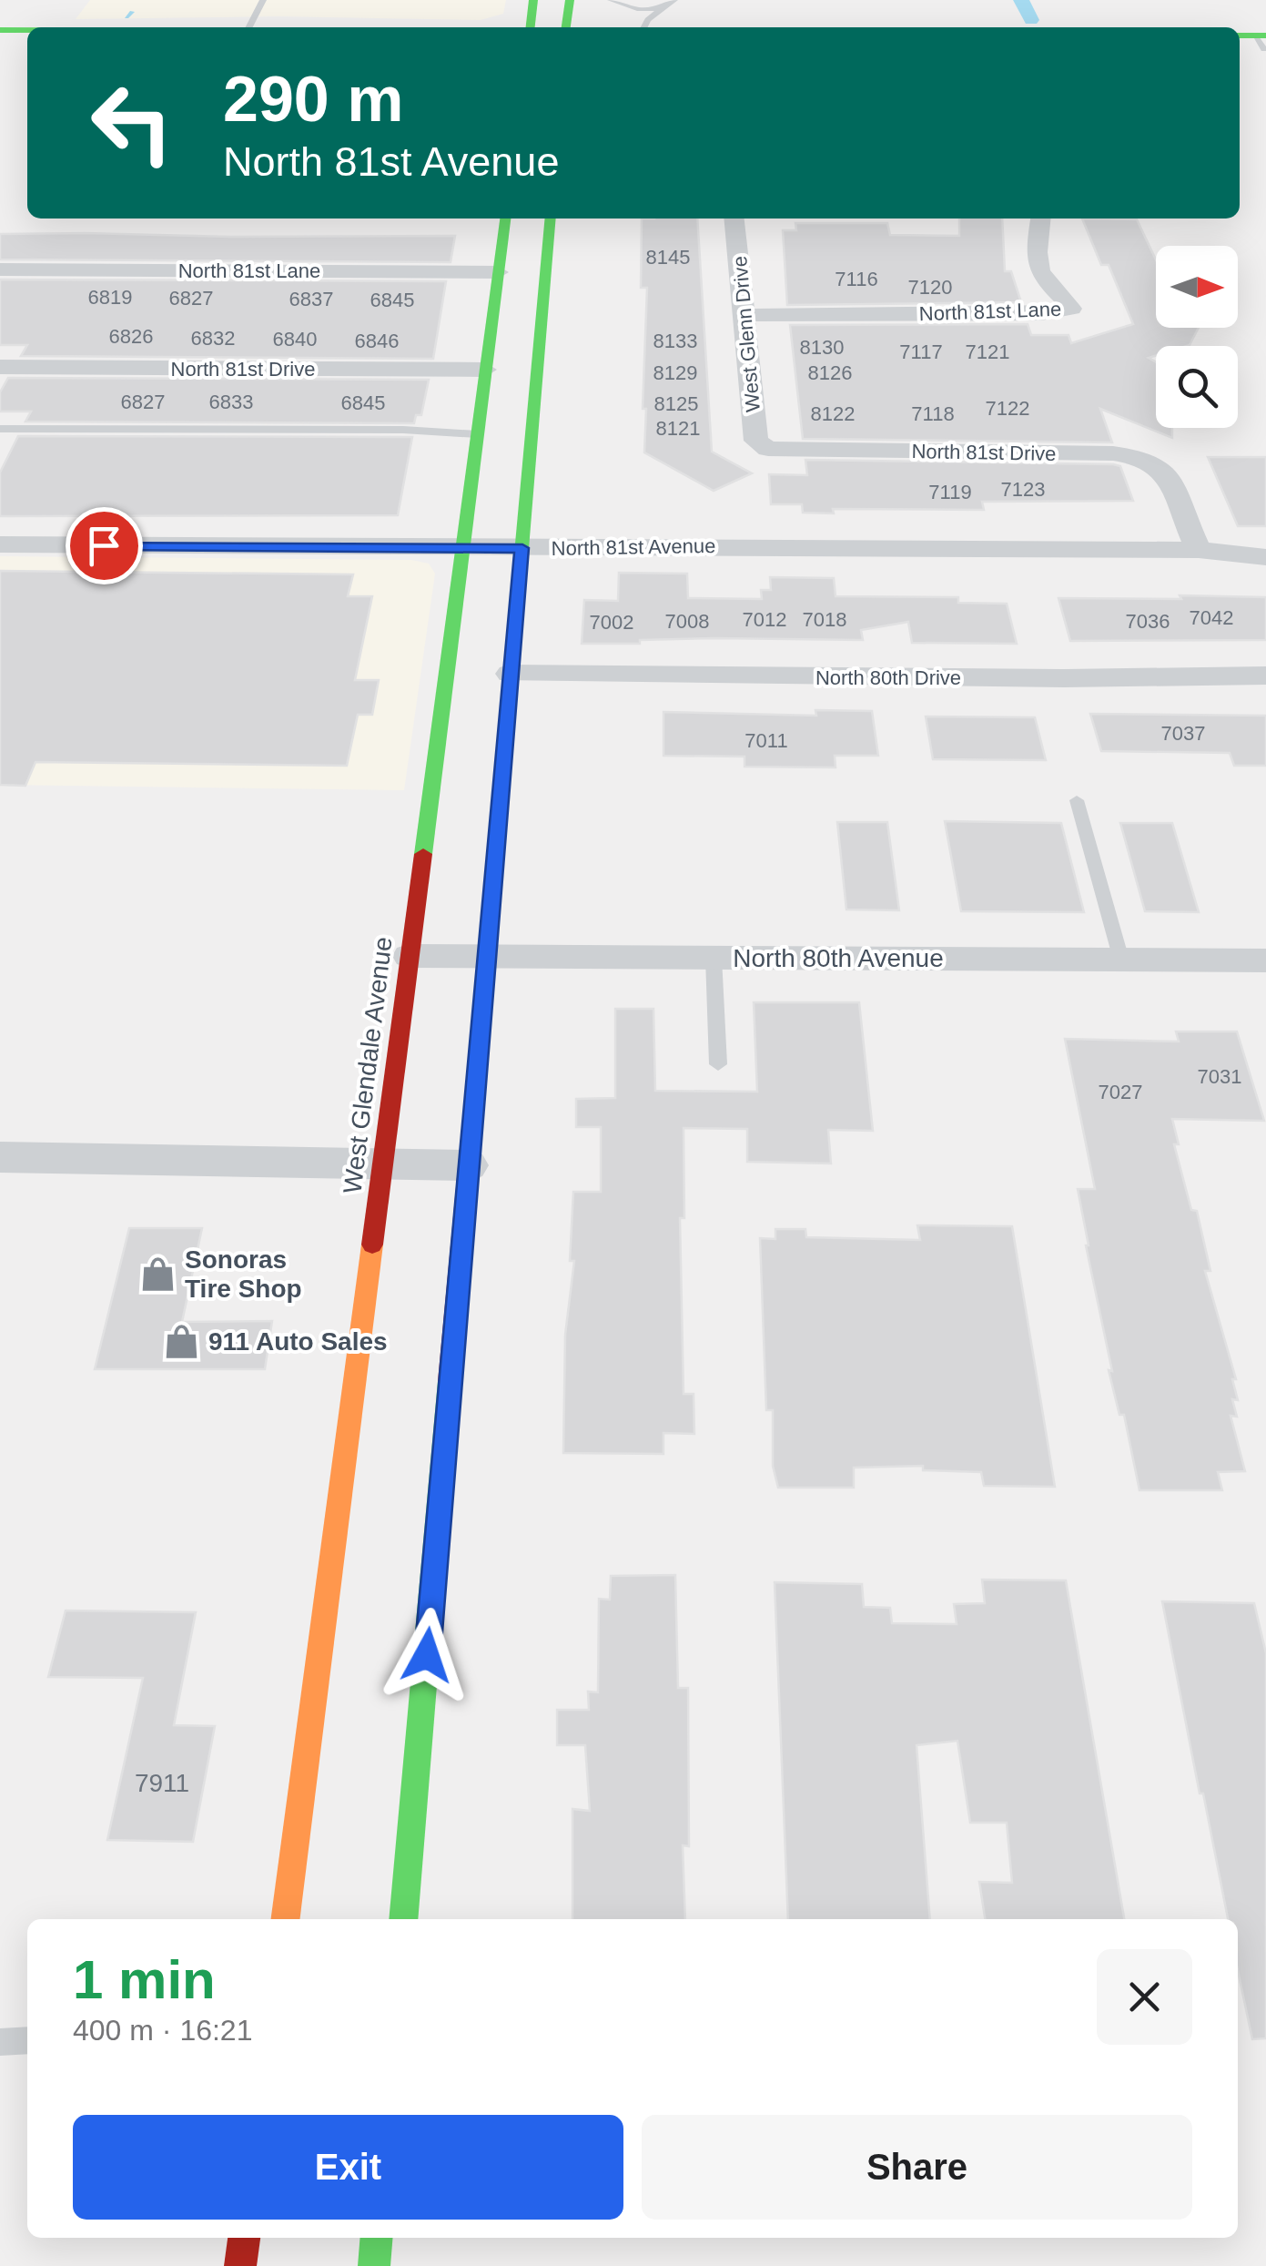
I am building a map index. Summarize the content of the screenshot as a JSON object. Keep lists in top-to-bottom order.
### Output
{
  "streets": {
    "main road": ["West Glendale Avenue"],
    "street": [
      "North 81st Lane",
      "West Glenn Drive",
      "North 81st Drive",
      "North 81st Avenue",
      "North 80th Drive",
      "North 80th Avenue"
    ]
  },
  "crossings": [
    ["North 81st Lane", "West Glenn Drive"],
    ["North 81st Lane", "West Glendale Avenue"],
    ["West Glenn Drive", "North 81st Drive"],
    ["North 81st Drive", "North 81st Avenue"],
    ["North 81st Drive", "West Glendale Avenue"],
    ["North 81st Avenue", "West Glendale Avenue"],
    ["North 80th Avenue", "West Glendale Avenue"]
  ],
  "places": {
    "shop": ["Sonoras Tire Shop", "911 Auto Sales"]
  },
  "house_numbers": [
    "8145",
    "7116",
    "7120",
    "6819",
    "6827",
    "6837",
    "6845",
    "6826",
    "6832",
    "6840",
    "6846",
    "8133",
    "8130",
    "7117",
    "7121",
    "8129",
    "8126",
    "6827",
    "6833",
    "6845",
    "8125",
    "7122",
    "8122",
    "7118",
    "8121",
    "7123",
    "7119",
    "7042",
    "7012",
    "7018",
    "7008",
    "7036",
    "7002",
    "7037",
    "7011",
    "7031",
    "7027",
    "7911"
  ],
  "north": "right",
  "page": {
    "turn": ["290 m", "North 81st Avenue"],
    "heading": ["1 min", "400 m · 16:21"],
    "buttons": ["Exit", "Share"]
  }
}
